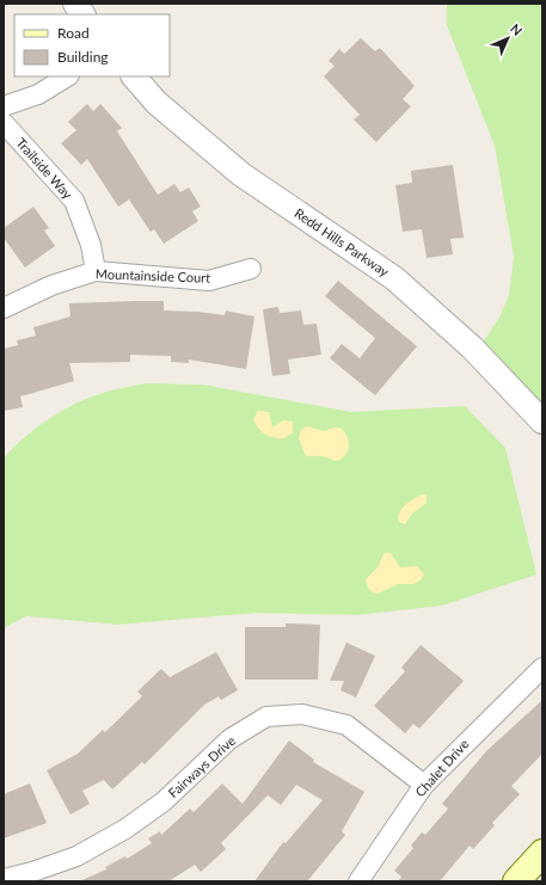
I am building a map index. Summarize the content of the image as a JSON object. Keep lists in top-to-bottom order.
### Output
{
  "streets": {
    "street": [
      "Trailside Way",
      "Redd Hills Parkway",
      "Mountainside Court",
      "Fairways Drive",
      "Chalet Drive"
    ]
  },
  "crossings": [
    ["Trailside Way", "Mountainside Court"],
    ["Fairways Drive", "Chalet Drive"]
  ],
  "legend": ["Road", "Building"],
  "north": "top right"
}
